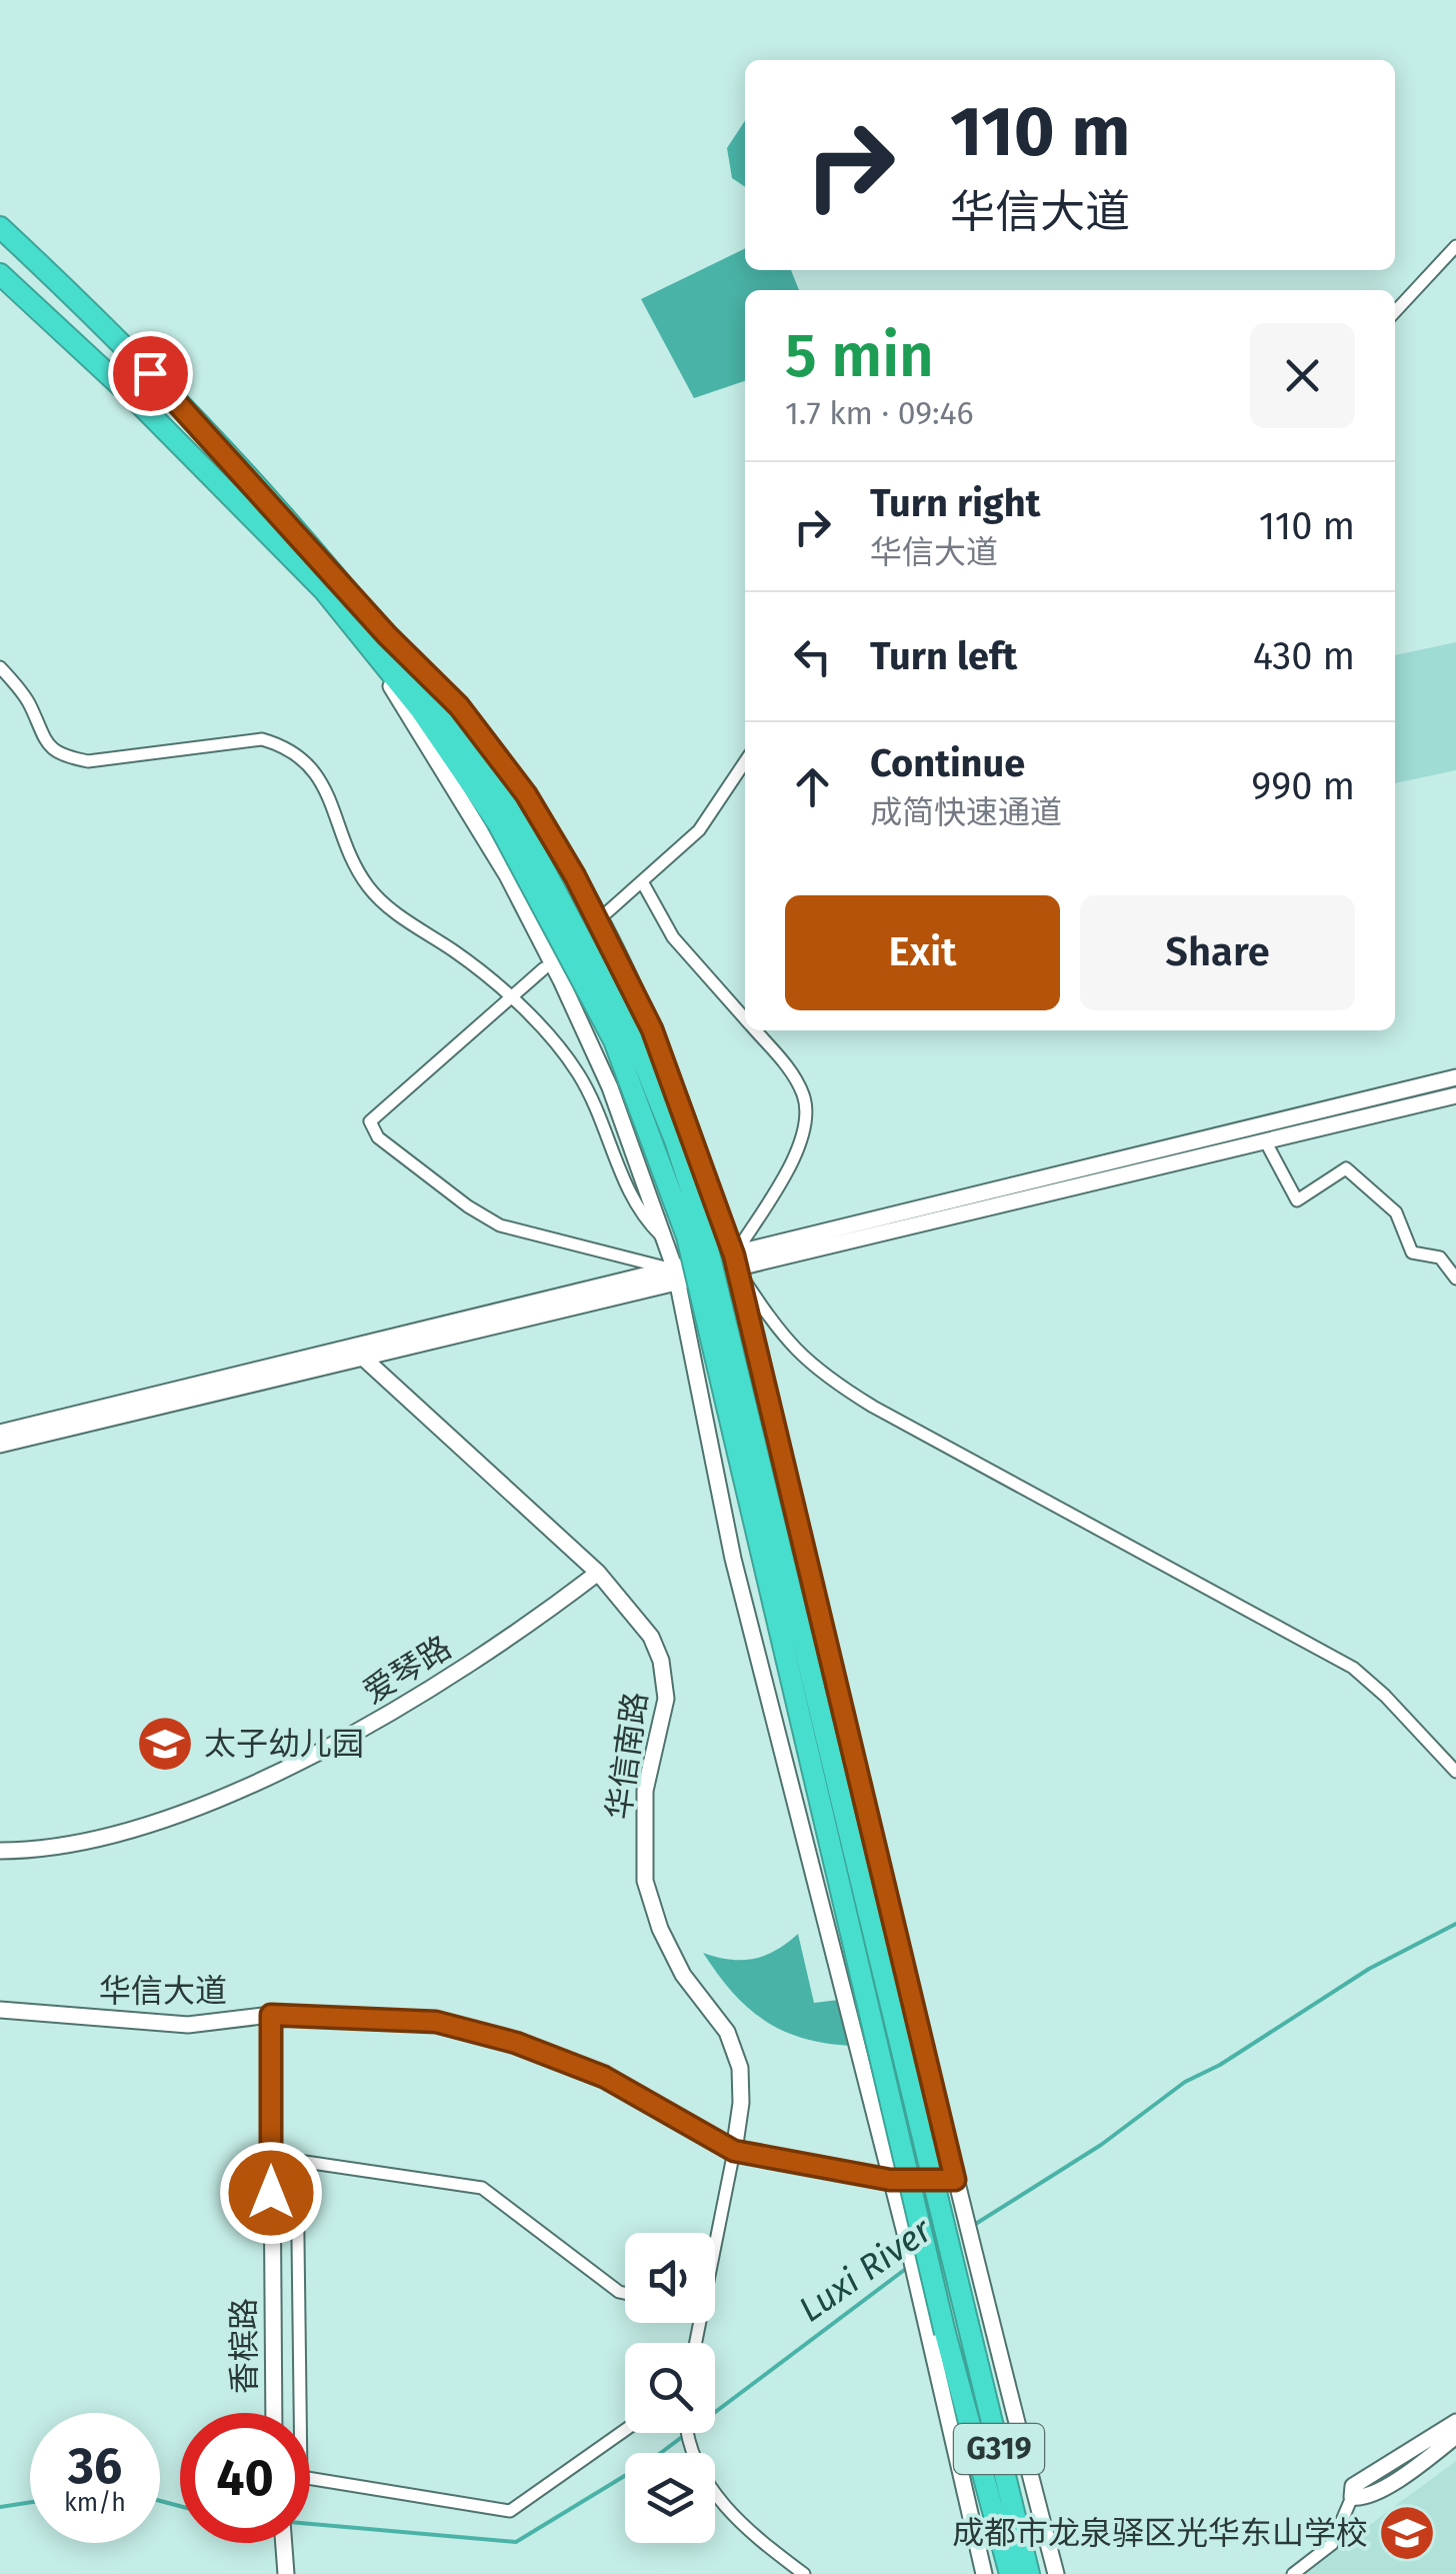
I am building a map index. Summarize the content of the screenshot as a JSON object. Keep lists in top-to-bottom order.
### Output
{
  "streets": {
    "highway": ["G319"],
    "street": [
      "爱琴路",
      "华信南路",
      "华信大道",
      "香槟路"
    ]
  },
  "crossings": [
    ["爱琴路", "华信南路"],
    ["华信南路", "华信大道"],
    ["华信大道", "香槟路"]
  ],
  "water": ["Luxi River"],
  "places": {
    "school or university": ["太子幼儿园", "成都市龙泉驿区光华东山学校"]
  },
  "page": {
    "turn": ["110 m", "华信大道"],
    "heading": ["5 min", "1.7 km · 09:46"],
    "list": [
      {
        "name": "Turn right",
        "note": "华信大道",
        "value": "110 m"
      },
      {
        "name": "Turn left",
        "value": "430 m"
      },
      {
        "name": "Continue",
        "note": "成简快速通道",
        "value": "990 m"
      }
    ],
    "buttons": ["Exit", "Share"],
    "speed": "36 km/h",
    "limit": "40"
  }
}
